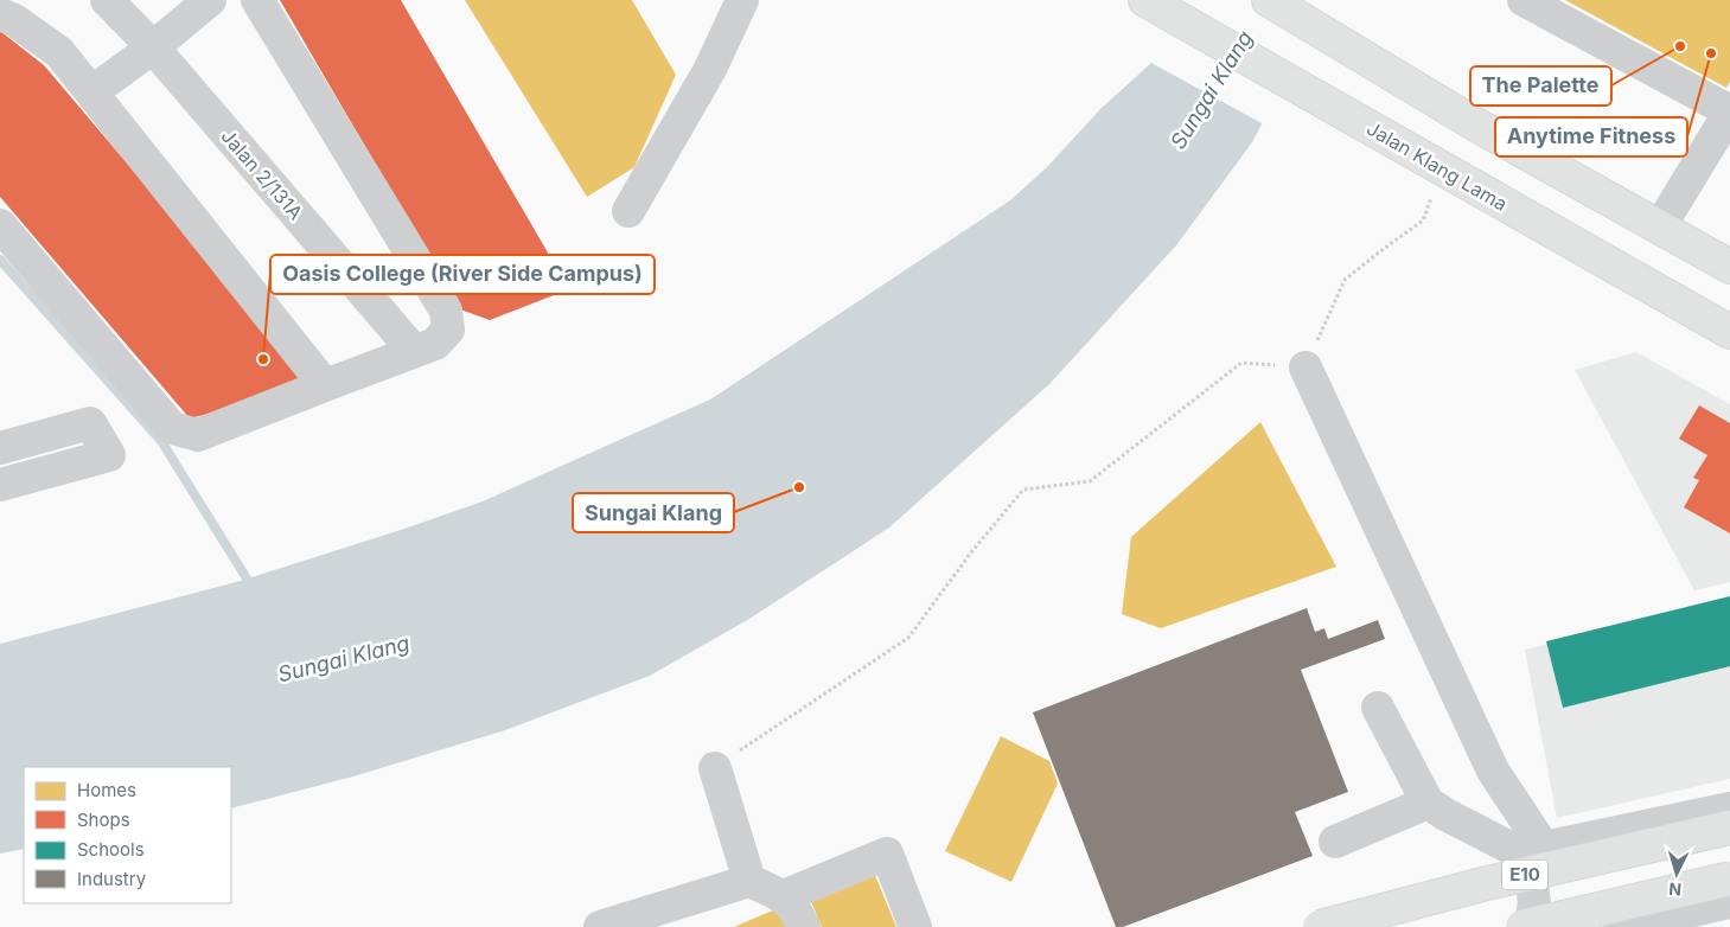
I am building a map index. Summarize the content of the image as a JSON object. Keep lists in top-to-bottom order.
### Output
{
  "streets": {
    "main road": ["Jalan Klang Lama", "E10"],
    "street": ["Jalan 2/131A"]
  },
  "water": ["Sungai Klang"],
  "places": [
    "The Palette",
    "Anytime Fitness",
    "Oasis College (River Side Campus)",
    "Sungai Klang"
  ],
  "legend": [
    "Homes",
    "Shops",
    "Schools",
    "Industry"
  ],
  "north": "bottom"
}
